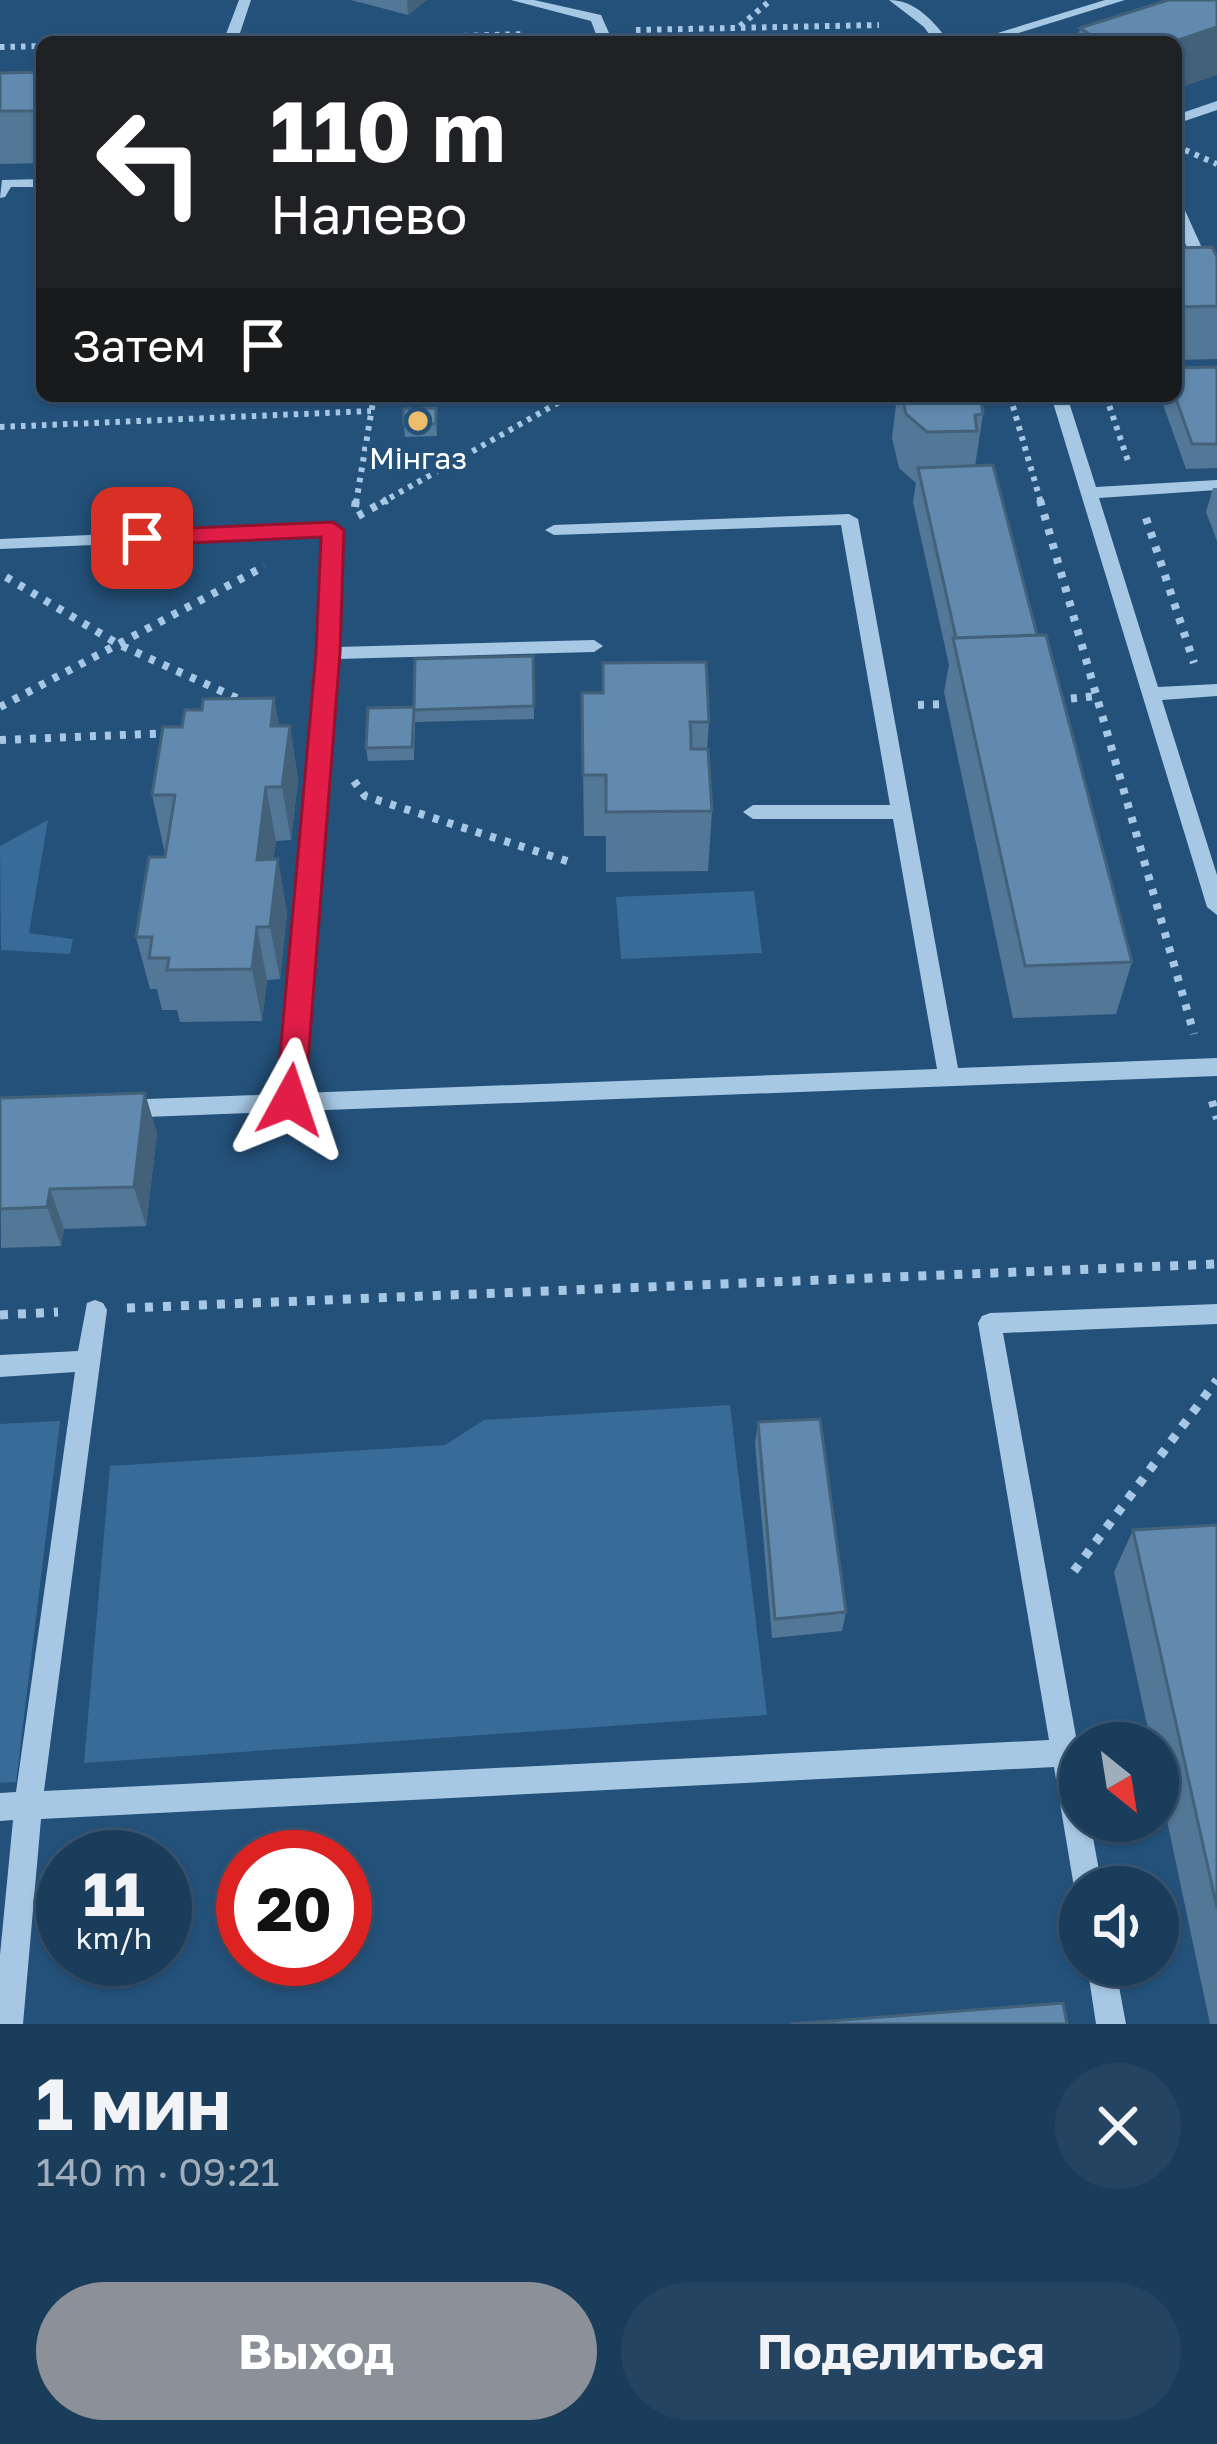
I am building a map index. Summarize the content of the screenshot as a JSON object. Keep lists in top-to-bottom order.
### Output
{
  "places": ["Мінгаз"],
  "north": "bottom right",
  "page": {
    "turn": ["110 m", "Налево"],
    "then": "Затем",
    "speed": "11 km/h",
    "limit": "20",
    "heading": ["1 мин", "140 m · 09:21"],
    "buttons": ["Выход", "Поделиться"]
  }
}
